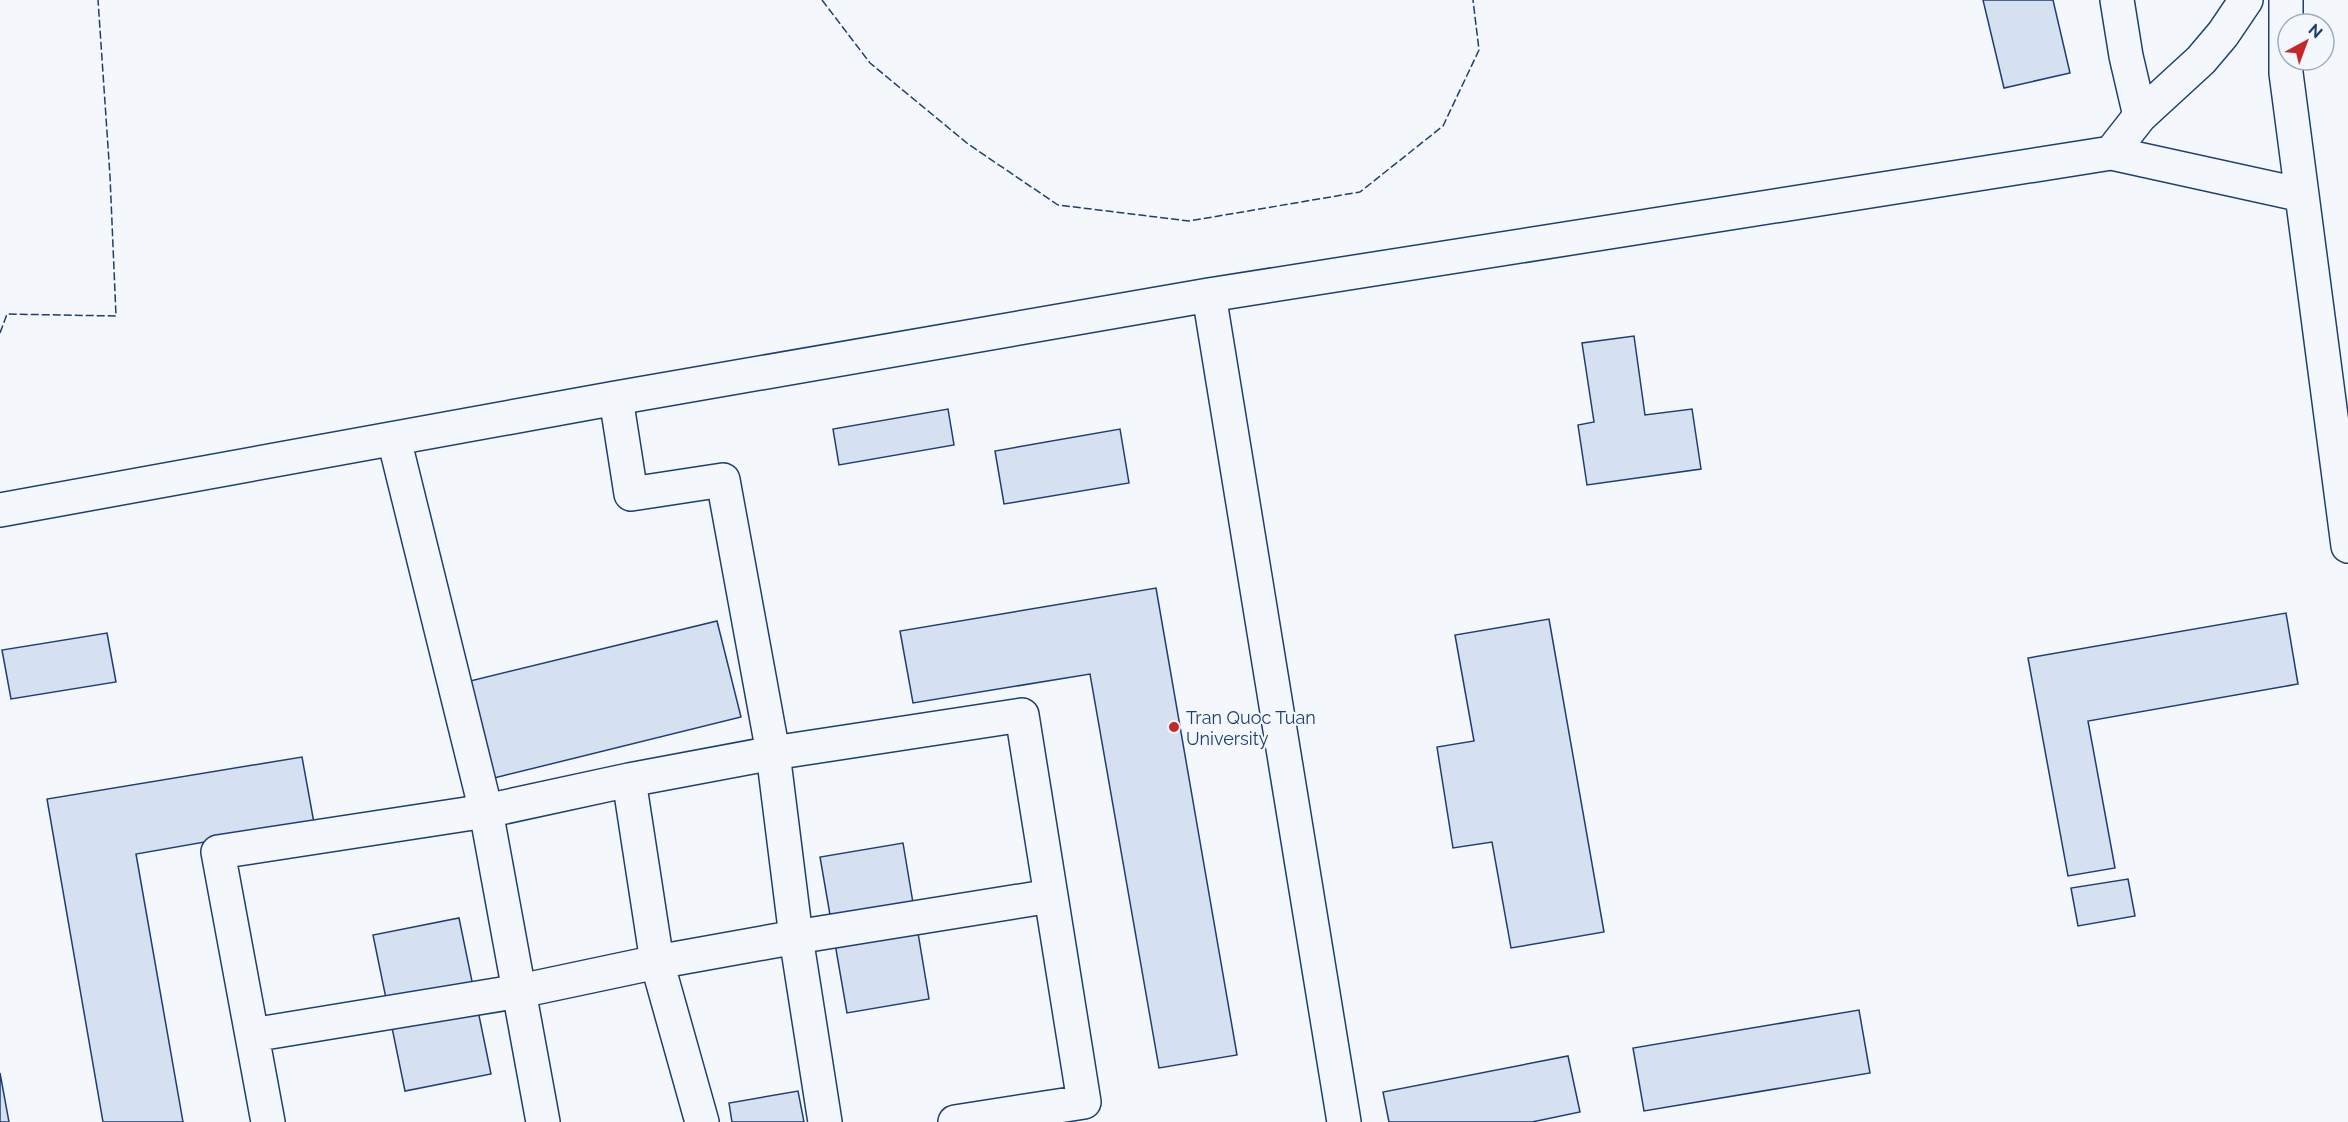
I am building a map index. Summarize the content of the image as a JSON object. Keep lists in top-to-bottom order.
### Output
{
  "places": ["Tran Quoc Tuan University"],
  "north": "top right"
}
